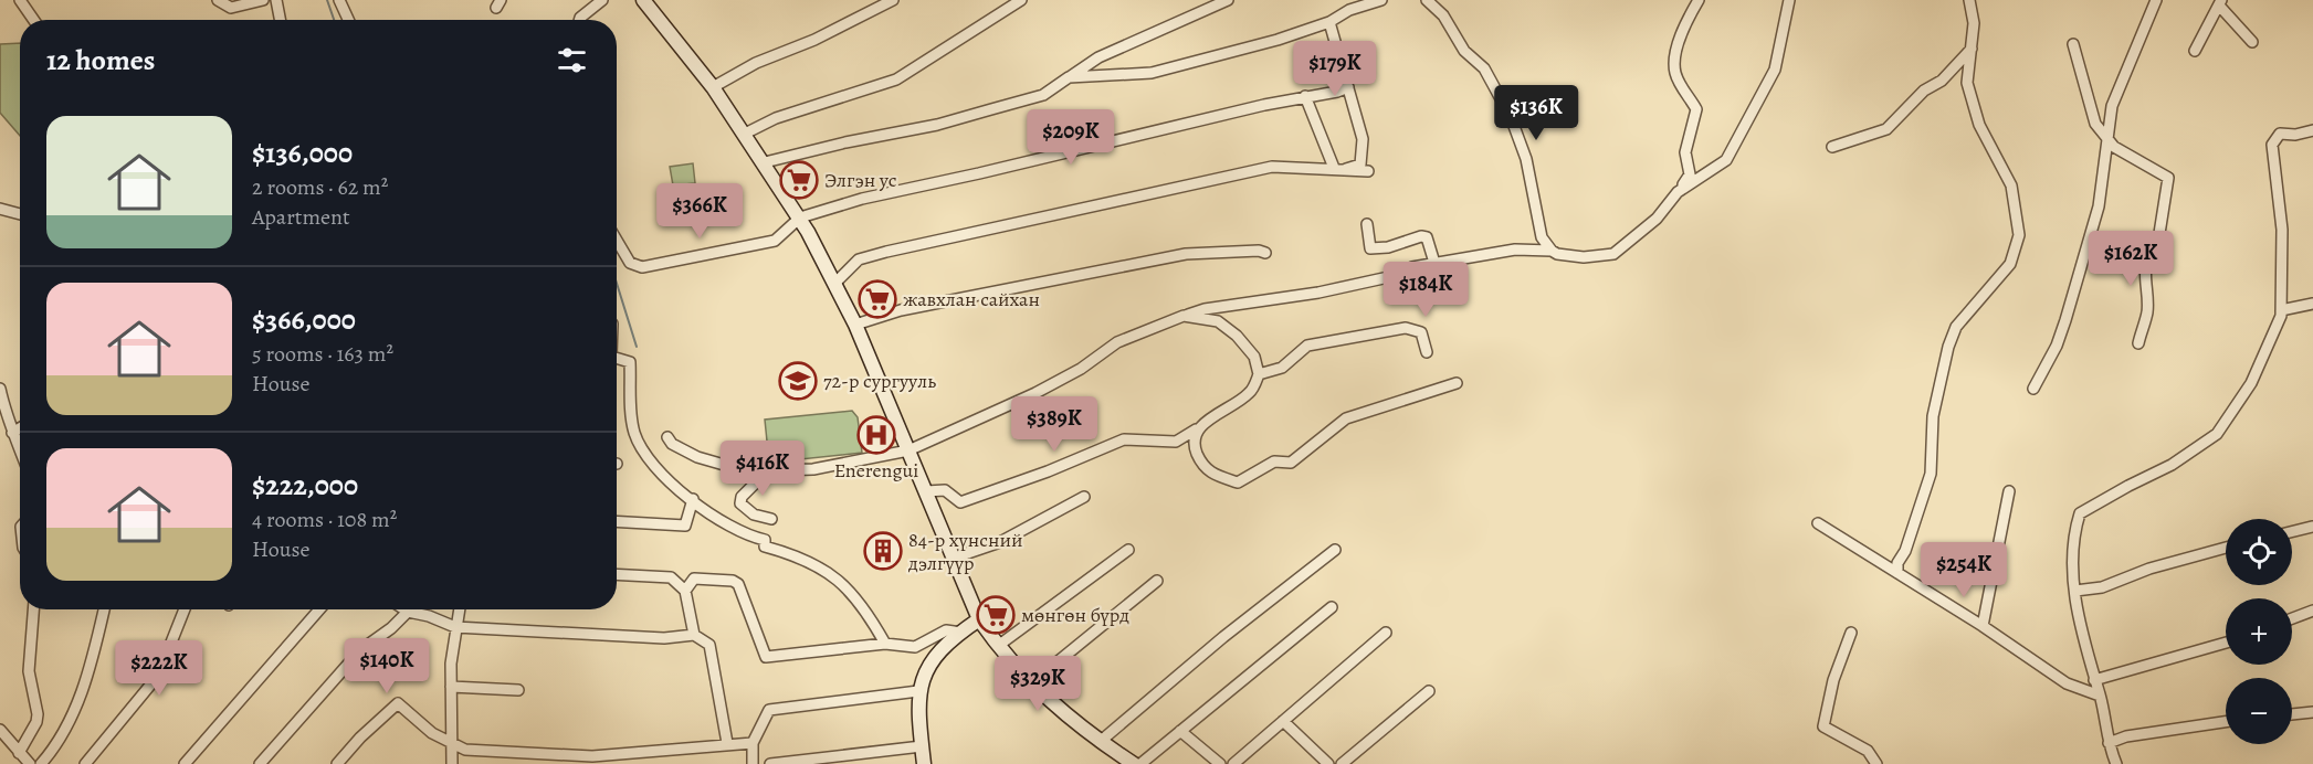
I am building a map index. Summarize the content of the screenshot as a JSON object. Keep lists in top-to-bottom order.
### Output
{
  "places": {
    "supermarket": ["Элгэн ус", "жавхлан сайхан", "мөнгөн бүрд"],
    "school or university": ["72-р сургууль"],
    "hospital": ["Enerengui"],
    "building": ["84-р хүнсний дэлгүүр"]
  },
  "page": {
    "heading": "12 homes",
    "price": [
      "$179K",
      "$136K",
      "$209K",
      "$366K",
      "$162K",
      "$184K",
      "$389K",
      "$416K",
      "$254K",
      "$140K",
      "$222K",
      "$329K"
    ],
    "list": [
      {
        "name": "$136,000",
        "note": "2 rooms · 62 m² · Apartment"
      },
      {
        "name": "$366,000",
        "note": "5 rooms · 163 m² · House"
      },
      {
        "name": "$222,000",
        "note": "4 rooms · 108 m² · House"
      }
    ],
    "map_buttons": ["+", "−"]
  }
}
